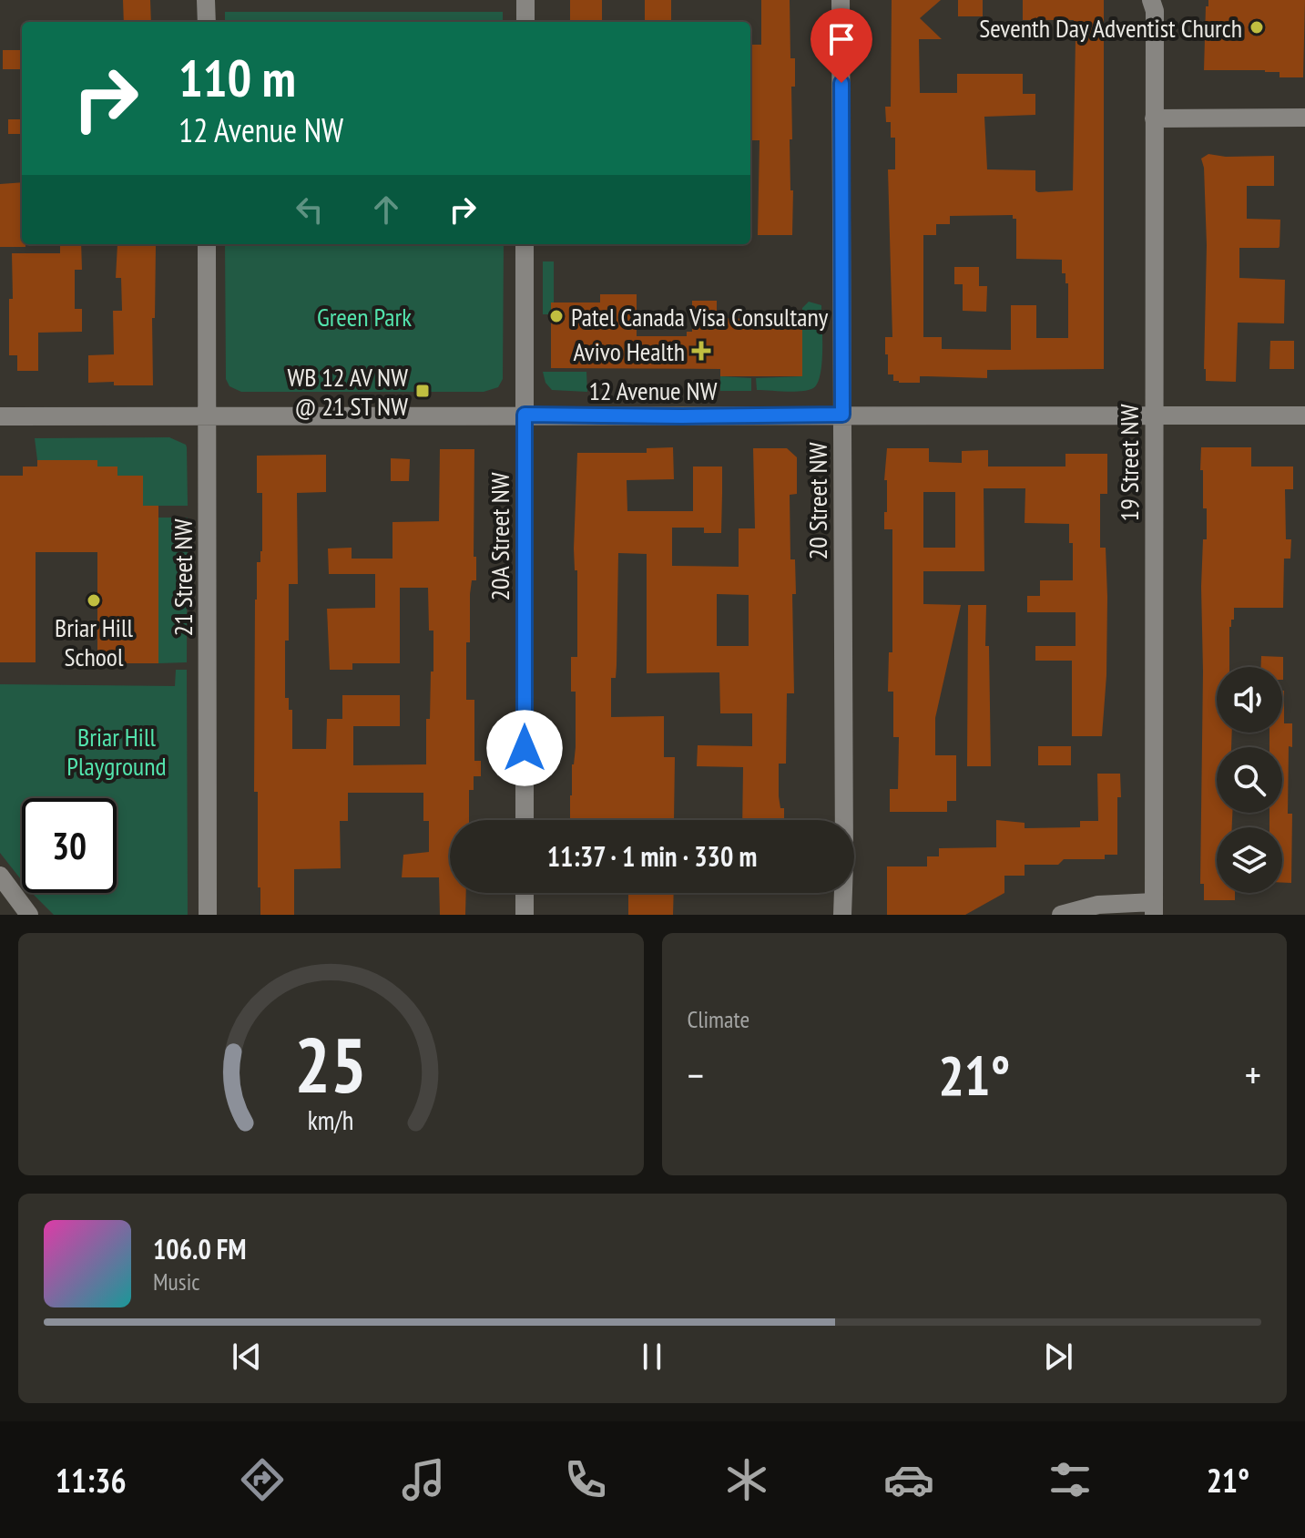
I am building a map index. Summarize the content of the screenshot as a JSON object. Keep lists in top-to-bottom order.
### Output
{
  "streets": {
    "street": [
      "12 Avenue NW",
      "19 Street NW",
      "20 Street NW",
      "20A Street NW",
      "21 Street NW"
    ]
  },
  "crossings": [
    ["12 Avenue NW", "19 Street NW"],
    ["12 Avenue NW", "20 Street NW"],
    ["12 Avenue NW", "20A Street NW"],
    ["12 Avenue NW", "21 Street NW"]
  ],
  "parks": ["Green Park", "Briar Hill Playground"],
  "places": {
    "other": ["Seventh Day Adventist Church", "Patel Canada Visa Consultany", "Briar Hill School"],
    "health": ["Avivo Health"],
    "transit": ["WB 12 AV NW @ 21 ST NW"]
  },
  "page": {
    "turn": ["110 m", "12 Avenue NW"],
    "limit": "30",
    "trip": "11:37 · 1 min · 330 m",
    "tile": "Climate",
    "heat": ["−", "21°", "+"],
    "song": ["106.0 FM", "Music"],
    "tabs": ["11:36", "21°"],
    "gauge": ["25", "km/h"]
  }
}
